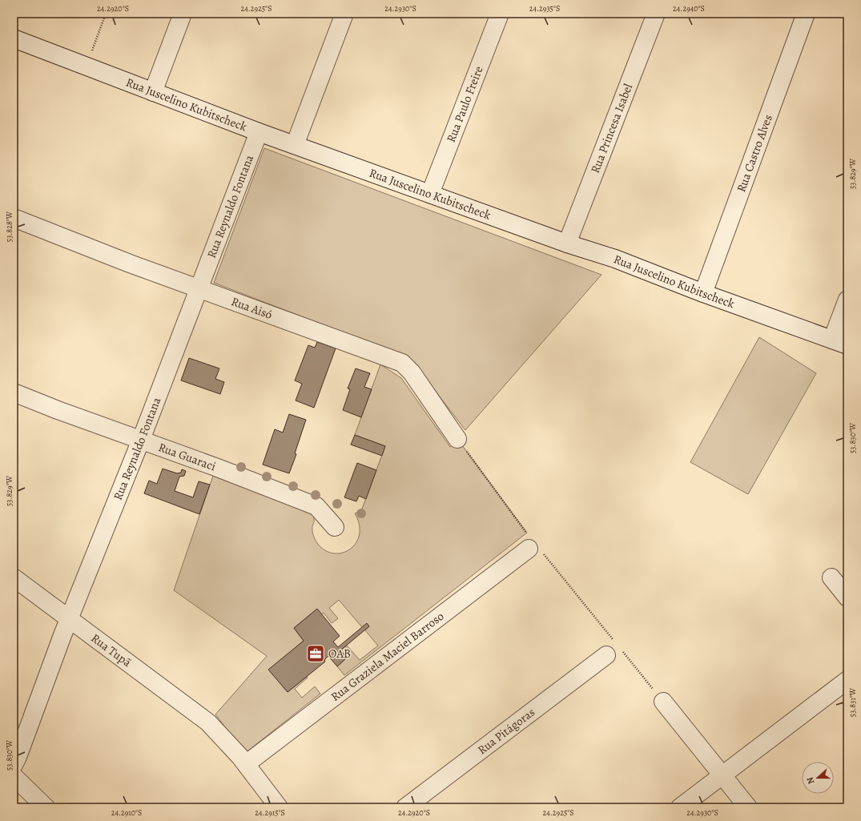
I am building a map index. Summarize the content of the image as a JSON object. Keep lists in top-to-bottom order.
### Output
{
  "streets": {
    "street": [
      "Rua Paulo Freire",
      "Rua Juscelino Kubitscheck",
      "Rua Princesa Isabel",
      "Rua Castro Alves",
      "Rua Reynaldo Fontana",
      "Rua Aisó",
      "Rua Guaraci",
      "Rua Tupã",
      "Rua Graziela Maciel Barroso",
      "Rua Pitágoras"
    ]
  },
  "crossings": [
    ["Rua Paulo Freire", "Rua Juscelino Kubitscheck"],
    ["Rua Juscelino Kubitscheck", "Rua Princesa Isabel"],
    ["Rua Juscelino Kubitscheck", "Rua Castro Alves"],
    ["Rua Juscelino Kubitscheck", "Rua Reynaldo Fontana"],
    ["Rua Reynaldo Fontana", "Rua Aisó"],
    ["Rua Reynaldo Fontana", "Rua Guaraci"],
    ["Rua Reynaldo Fontana", "Rua Tupã"],
    ["Rua Tupã", "Rua Graziela Maciel Barroso"]
  ],
  "places": {
    "office": ["OAB"]
  },
  "north": "left",
  "coordinates": [
    "24.2920°S",
    "24.2925°S",
    "24.2930°S",
    "24.2935°S",
    "24.2940°S",
    "53.829°W",
    "53.828°W",
    "53.830°W",
    "53.831°W",
    "24.2910°S",
    "24.2915°S"
  ]
}
